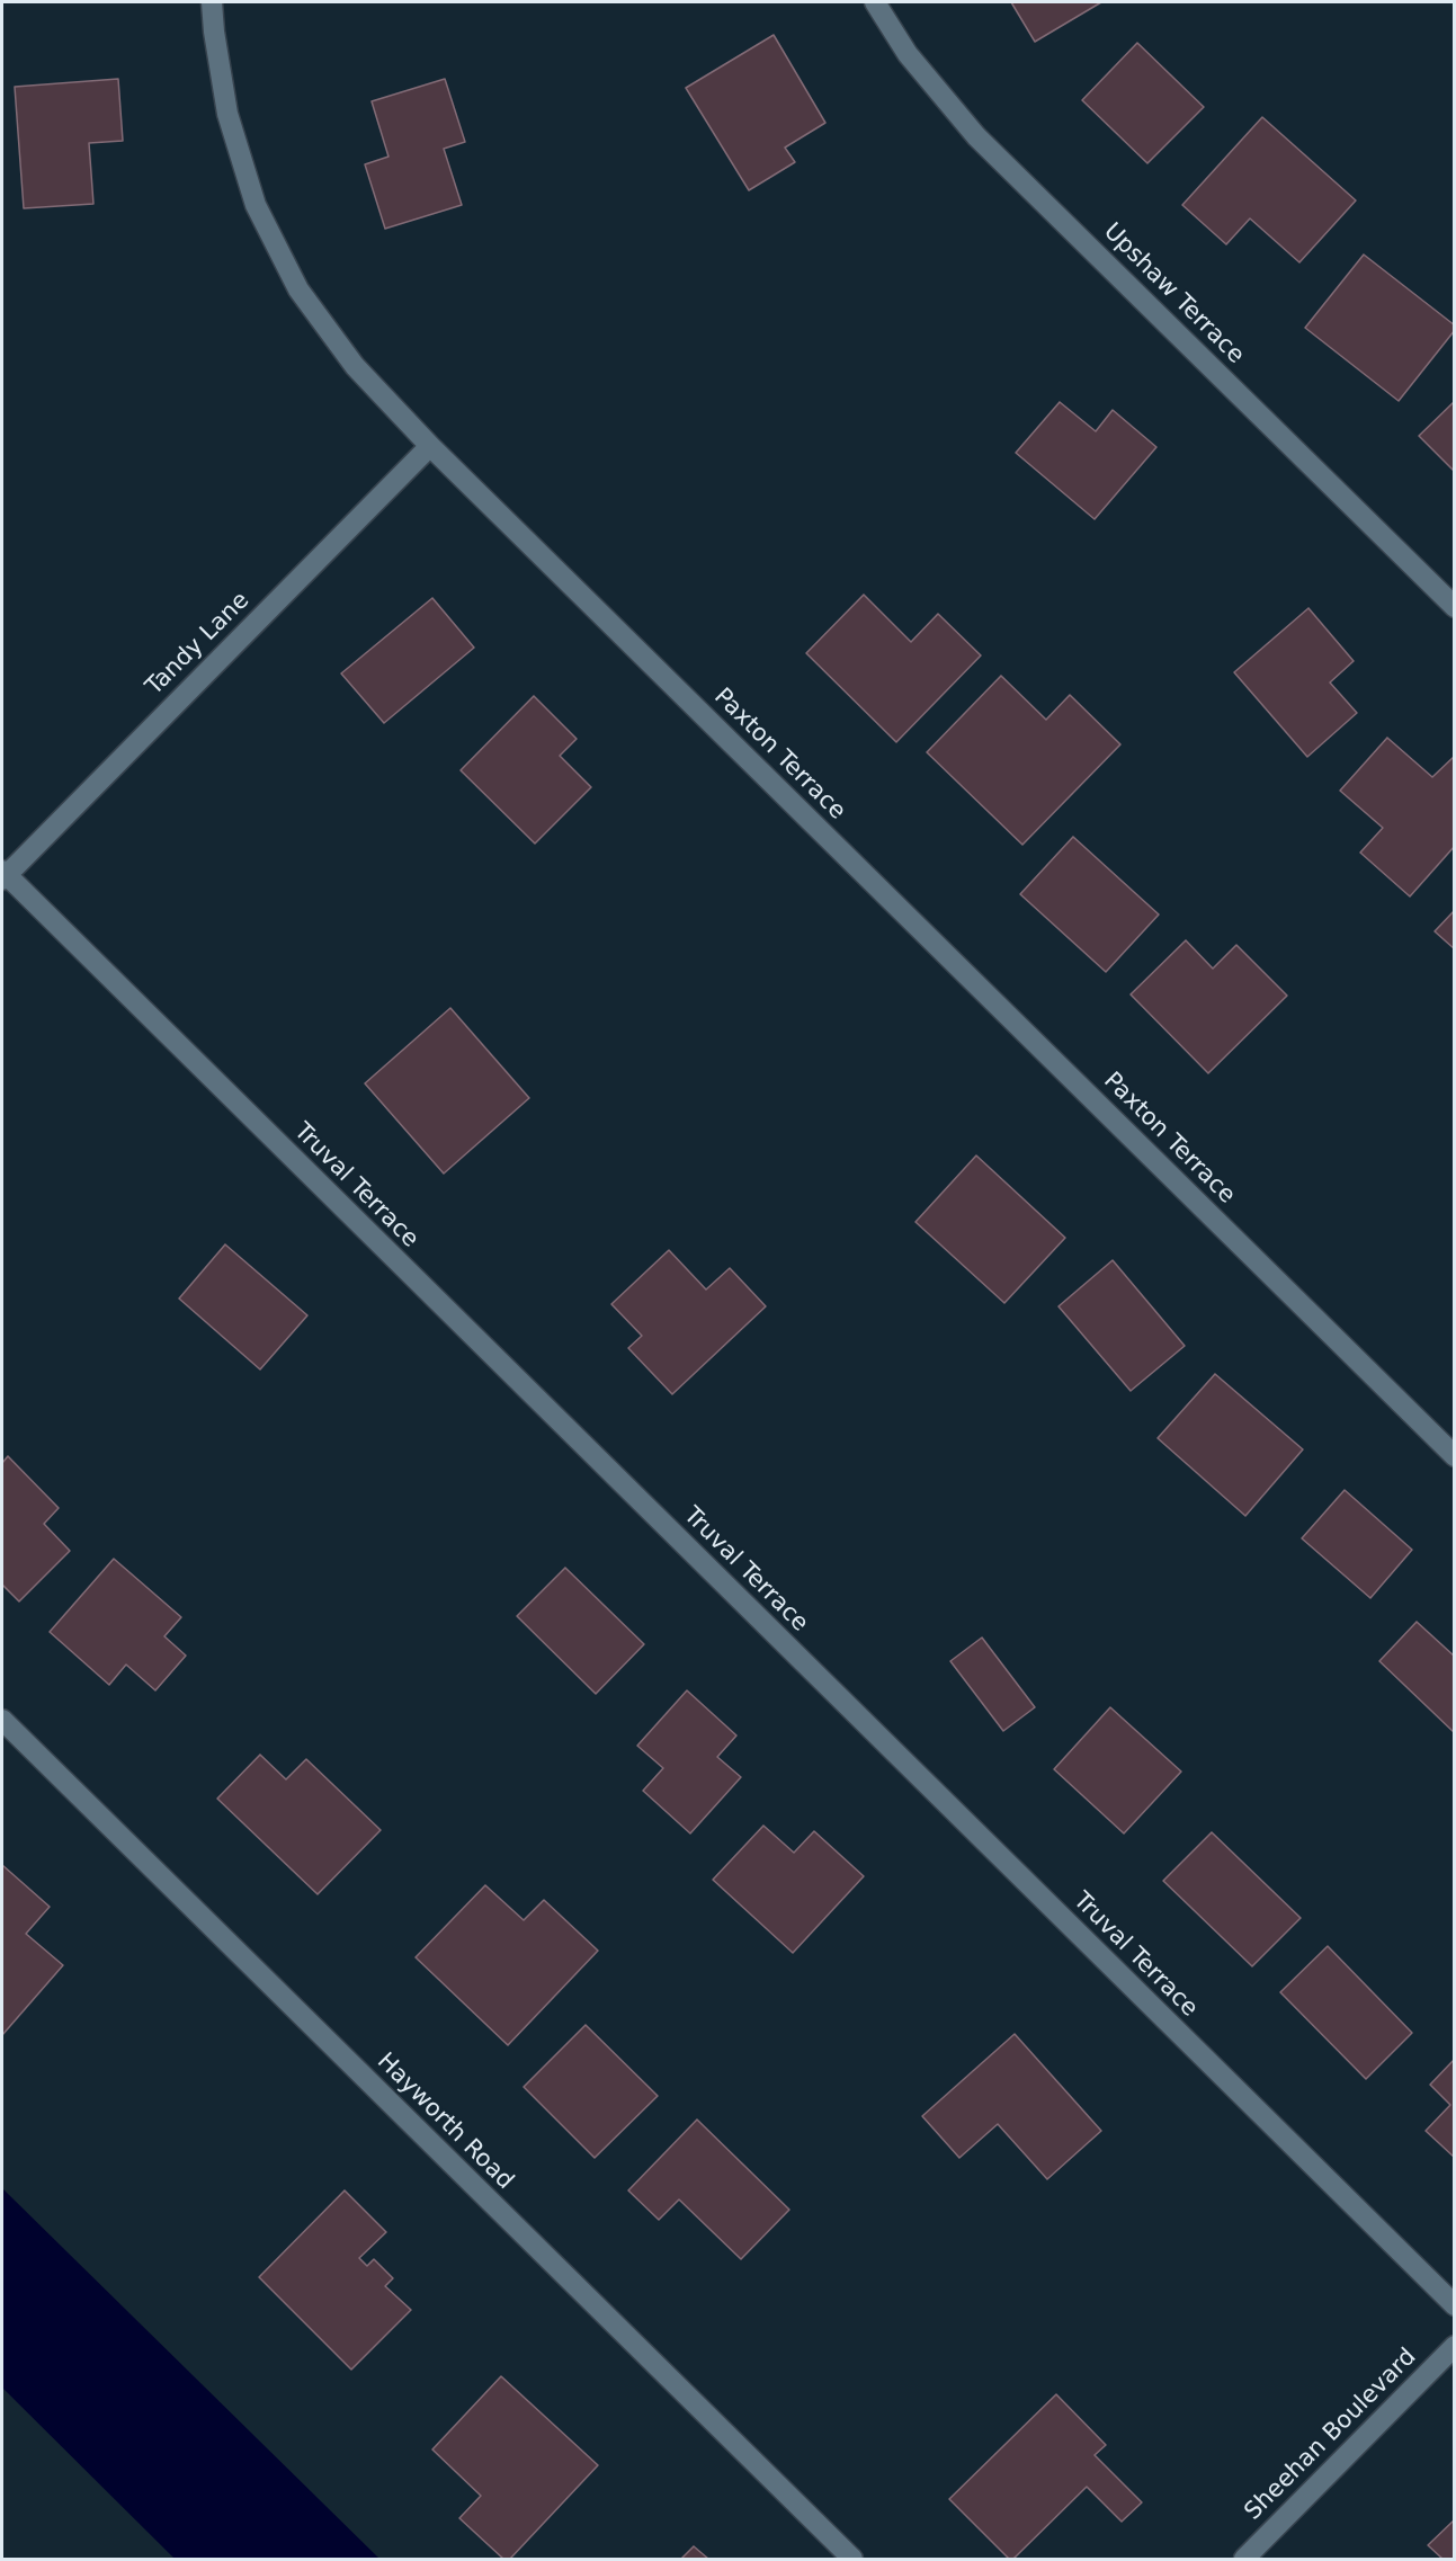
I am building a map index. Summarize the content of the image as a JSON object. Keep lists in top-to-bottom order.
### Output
{
  "streets": {
    "street": [
      "Upshaw Terrace",
      "Tandy Lane",
      "Paxton Terrace",
      "Truval Terrace",
      "Hayworth Road",
      "Sheehan Boulevard"
    ]
  },
  "crossings": [
    ["Tandy Lane", "Paxton Terrace"],
    ["Tandy Lane", "Truval Terrace"]
  ]
}
